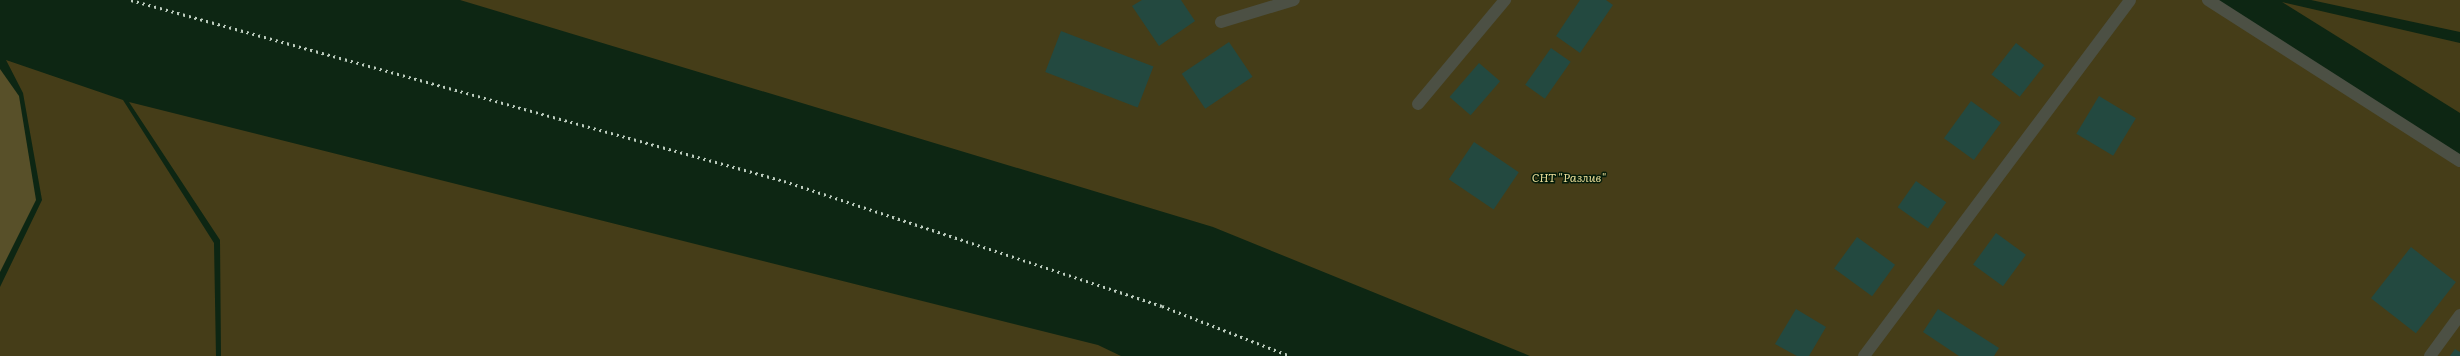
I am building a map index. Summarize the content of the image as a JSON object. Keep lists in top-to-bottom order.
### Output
{
  "parks": ["СНТ \"Разлив\""]
}
